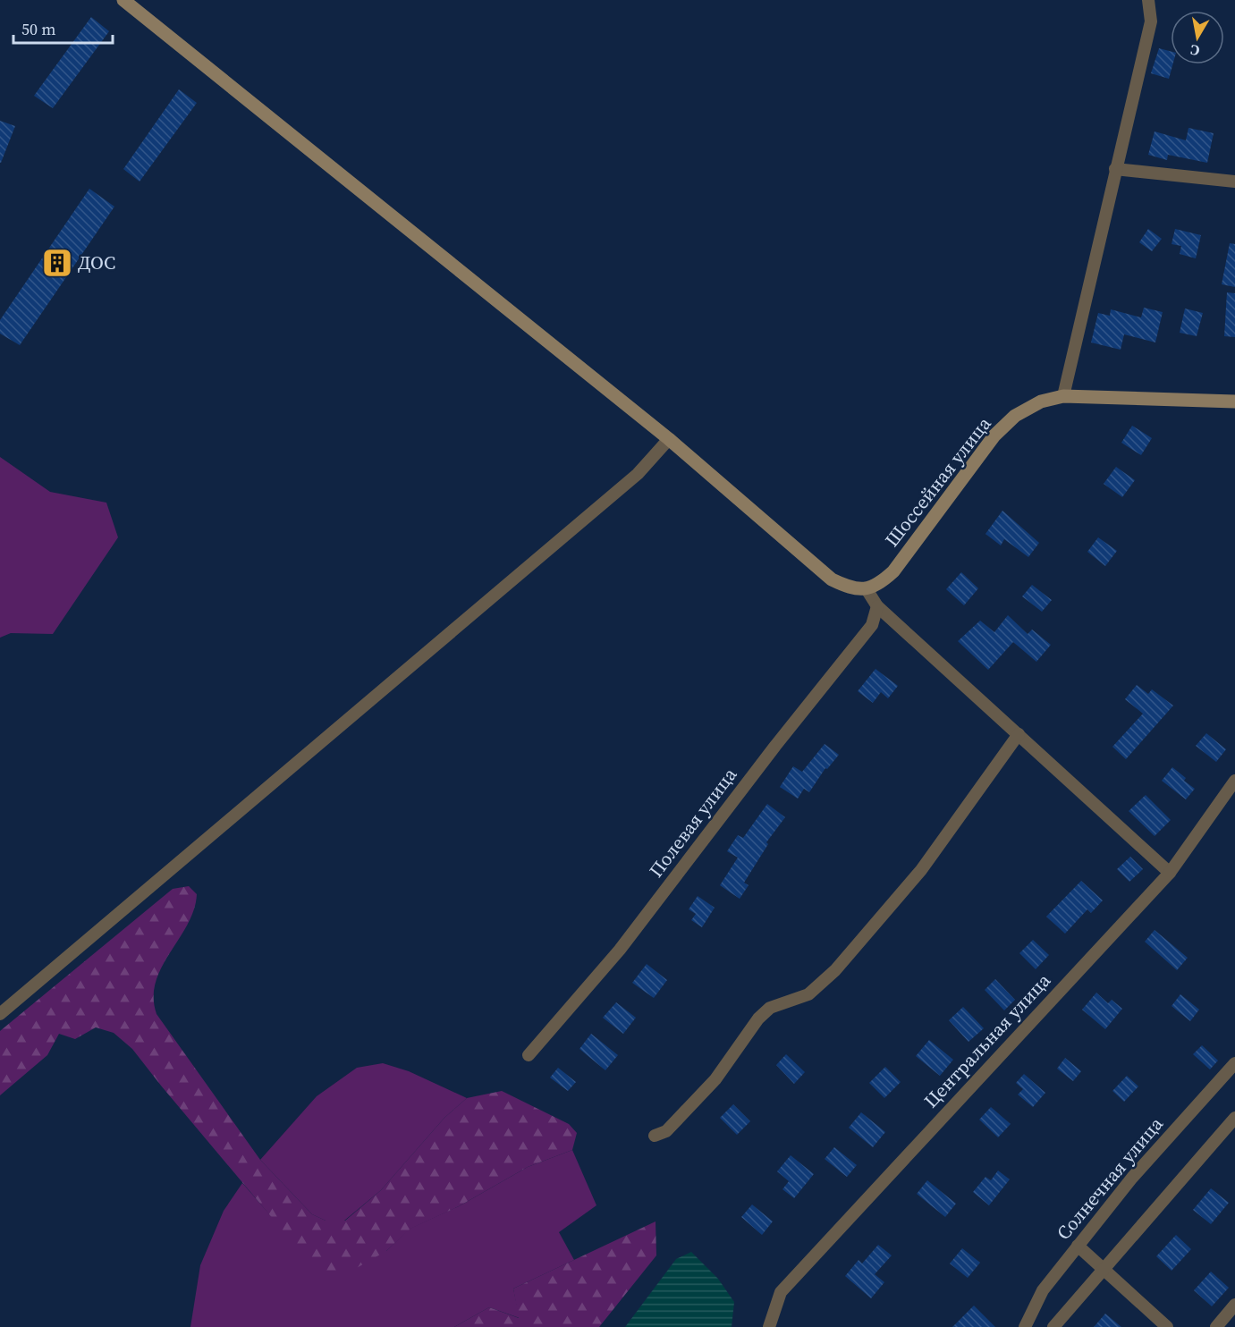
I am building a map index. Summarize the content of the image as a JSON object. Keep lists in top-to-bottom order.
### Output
{
  "streets": {
    "main road": ["Шоссейная улица"],
    "street": ["Полевая улица", "Центральная улица", "Солнечная улица"]
  },
  "places": {
    "building": ["ДОС"]
  },
  "scale_bar": "50 m",
  "north": "bottom"
}
